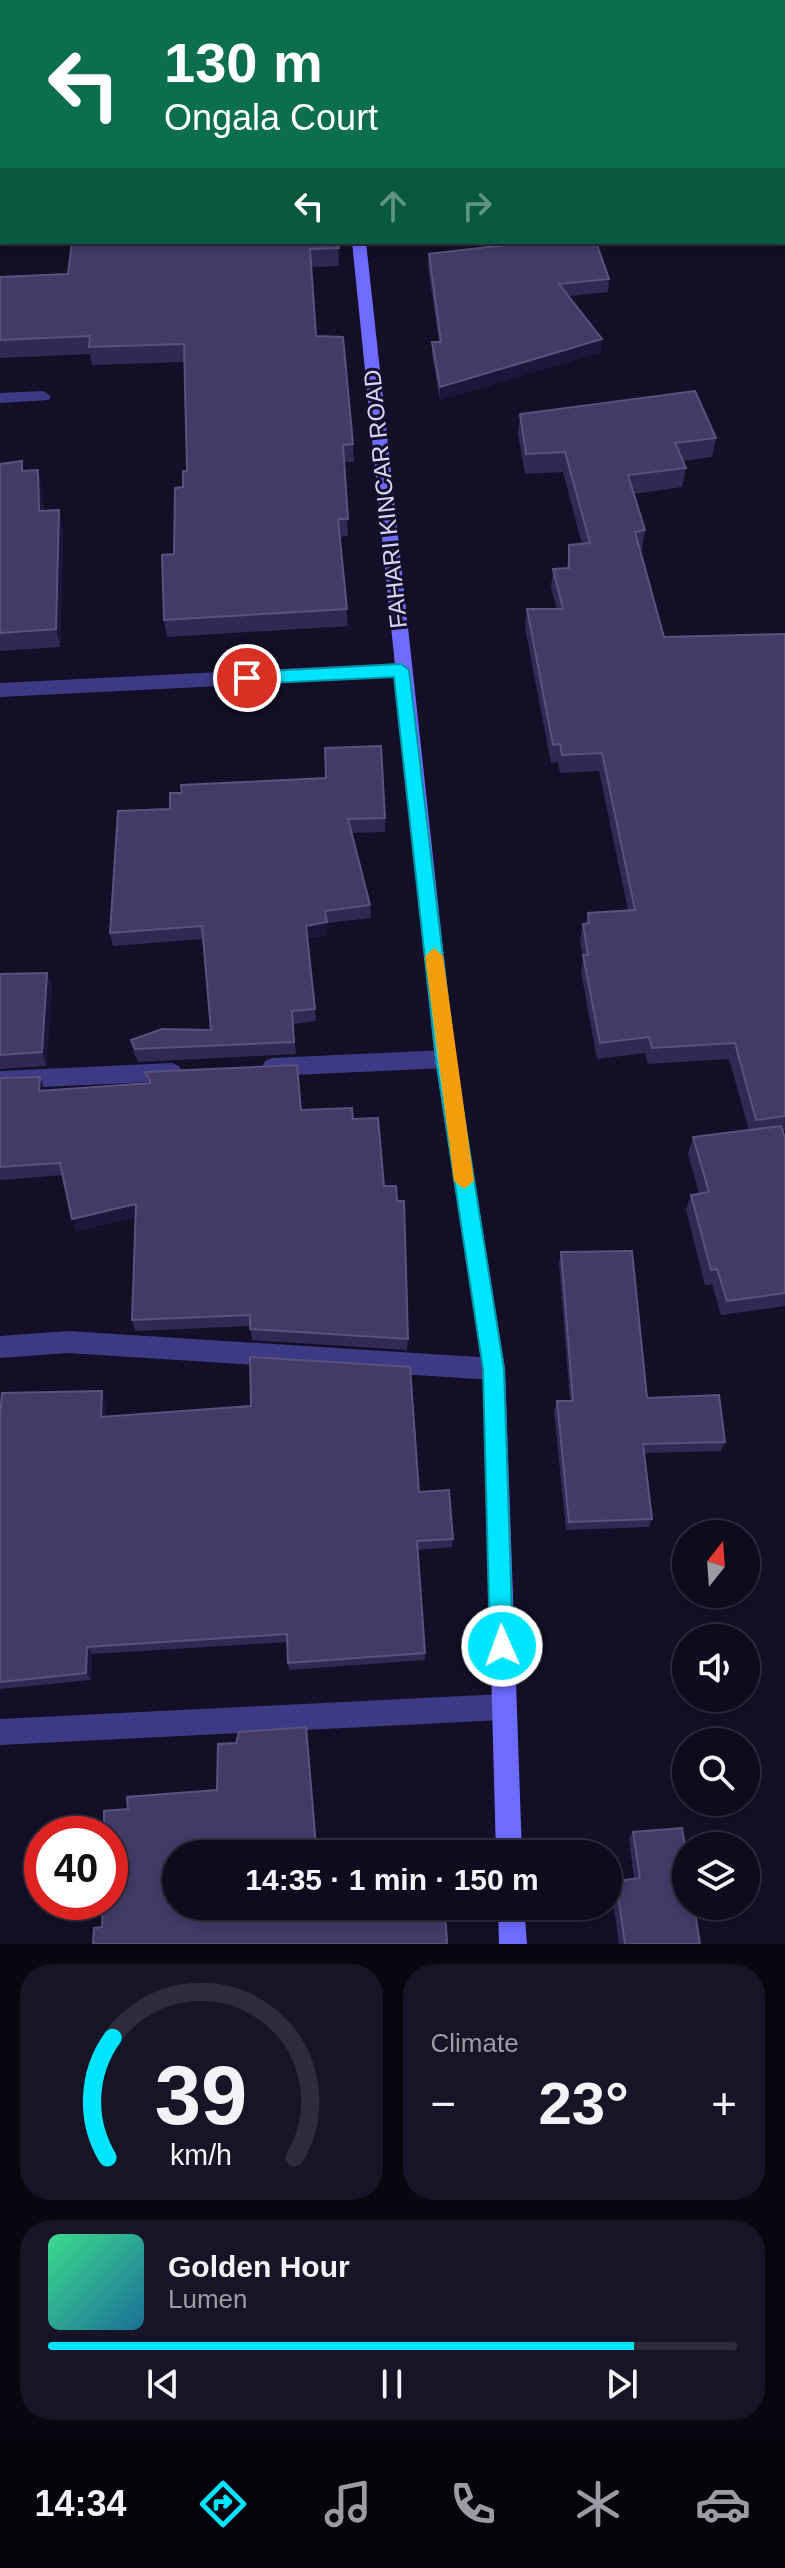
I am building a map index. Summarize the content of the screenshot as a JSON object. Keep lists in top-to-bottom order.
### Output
{
  "streets": {
    "street": ["FAHARI KINCAR ROAD"]
  },
  "north": "top",
  "page": {
    "turn": ["130 m", "Ongala Court"],
    "limit": "40",
    "trip": "14:35 · 1 min · 150 m",
    "tile": "Climate",
    "heat": ["−", "23°", "+"],
    "song": ["Golden Hour", "Lumen"],
    "tabs": "14:34",
    "gauge": ["39", "km/h"]
  }
}
